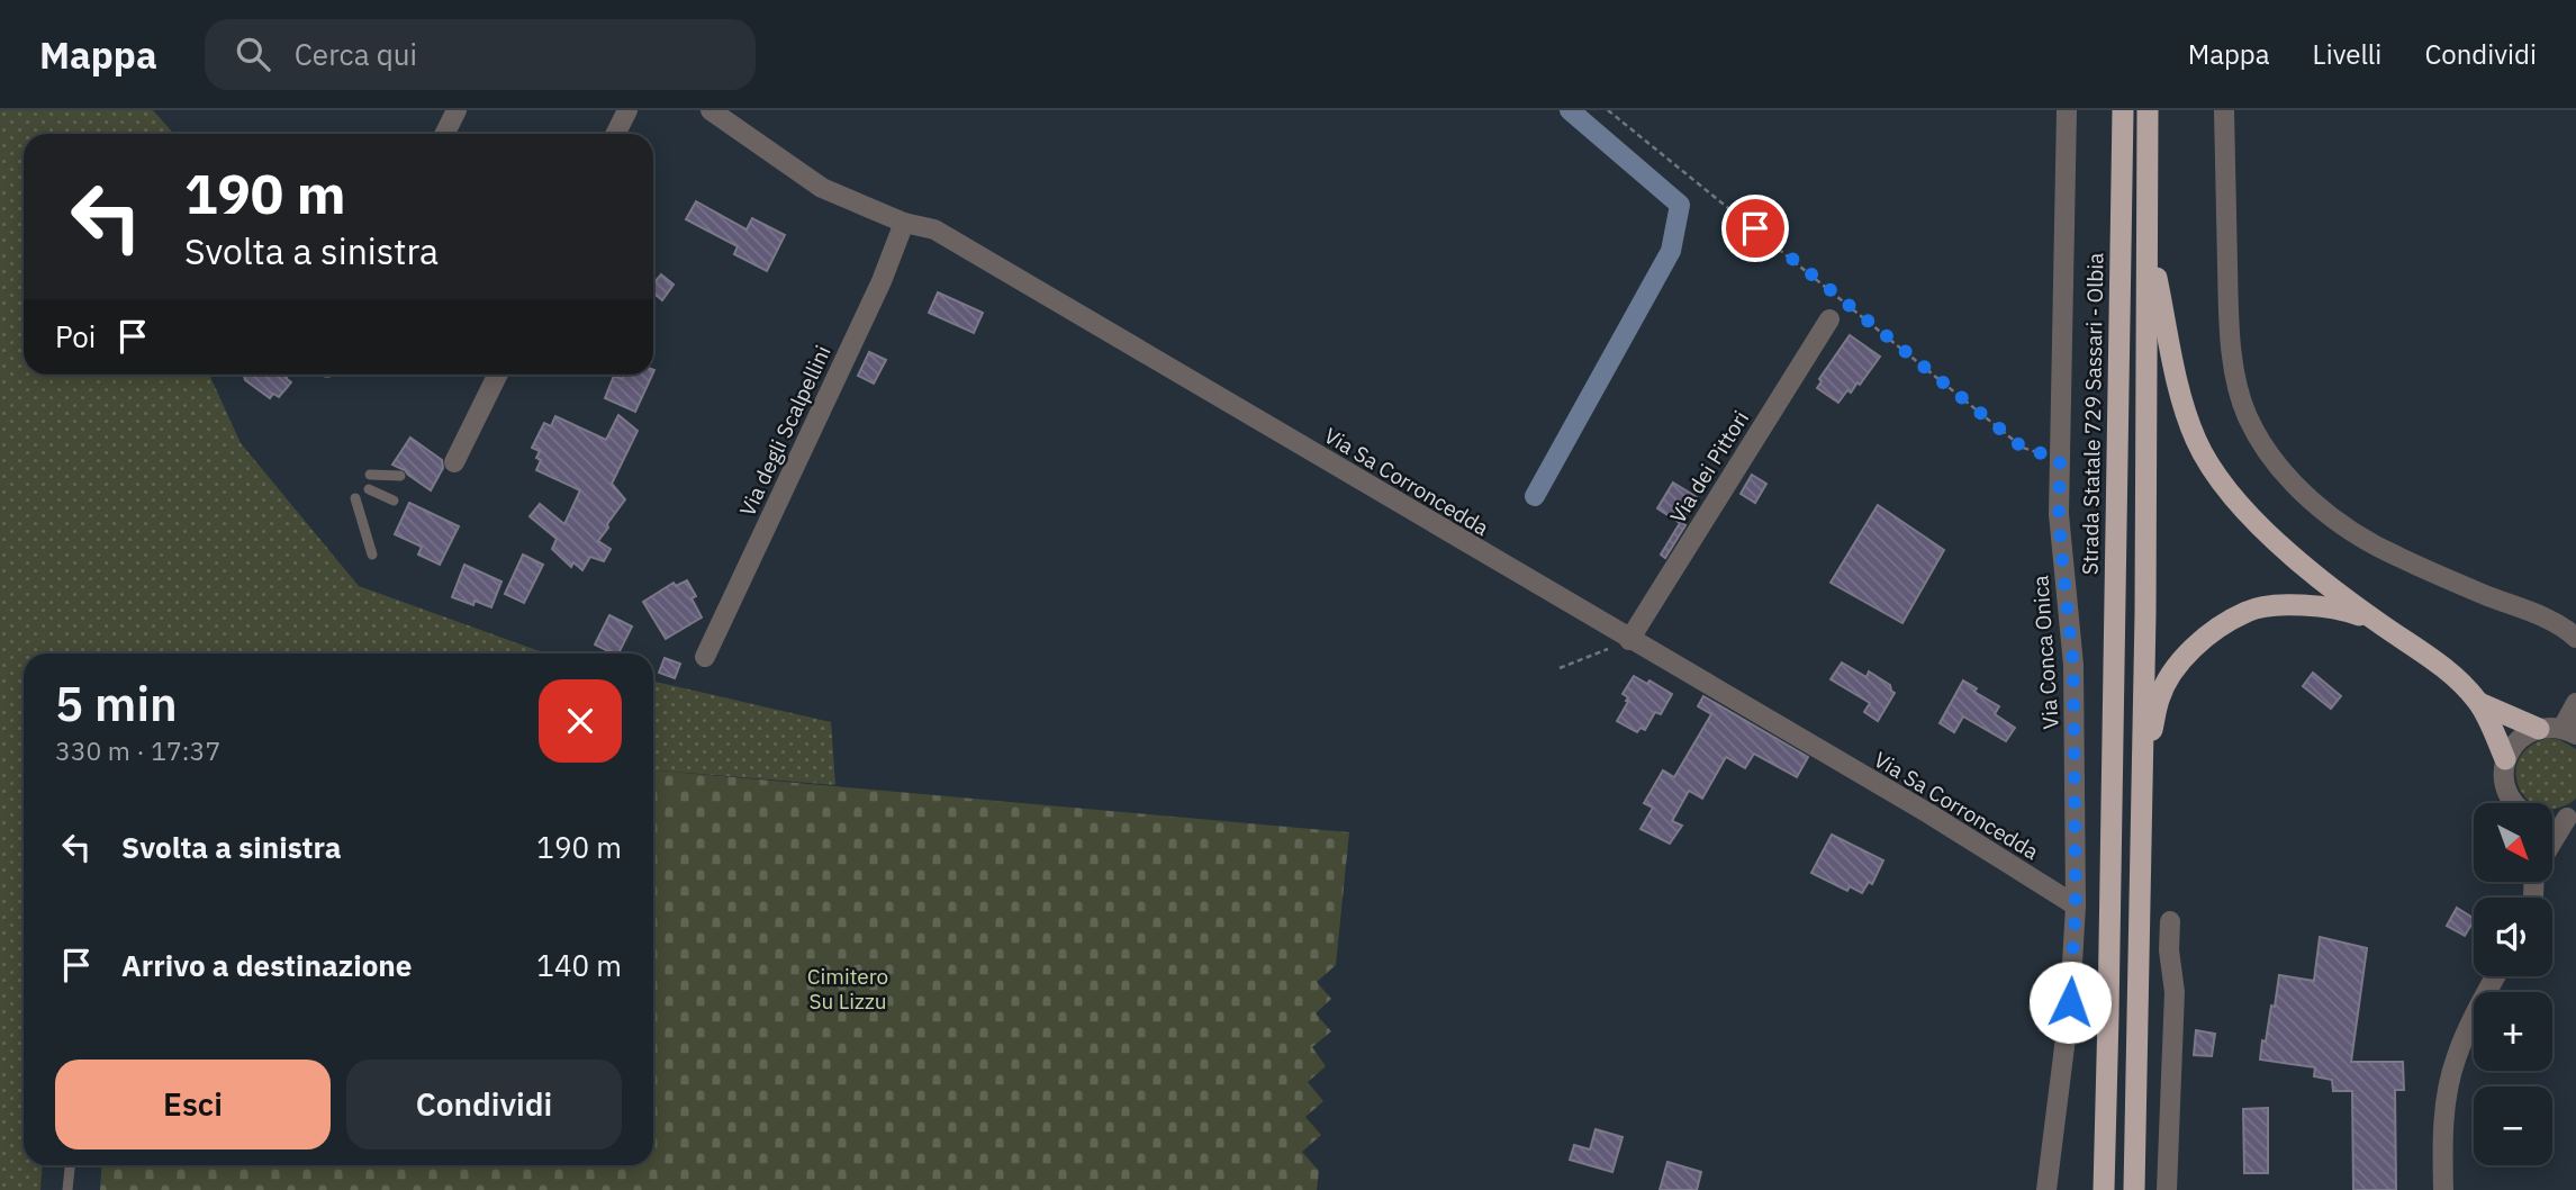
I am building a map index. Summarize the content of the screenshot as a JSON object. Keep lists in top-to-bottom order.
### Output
{
  "streets": {
    "highway": ["Strada Statale 729 Sassari - Olbia"],
    "street": [
      "Via degli Scalpellini",
      "Via dei Pittori",
      "Via Sa Corroncedda",
      "Via Conca Onica"
    ]
  },
  "crossings": [
    ["Via degli Scalpellini", "Via Sa Corroncedda"],
    ["Via dei Pittori", "Via Sa Corroncedda"],
    ["Via Sa Corroncedda", "Via Conca Onica"]
  ],
  "parks": ["Cimitero Su Lizzu"],
  "north": "bottom right",
  "page": {
    "header": "Mappa",
    "search": "Cerca qui",
    "nav": ["Mappa", "Livelli", "Condividi"],
    "turn": ["190 m", "Svolta a sinistra"],
    "then": "Poi",
    "heading": ["5 min", "330 m · 17:37"],
    "list": [
      {
        "name": "Svolta a sinistra",
        "value": "190 m"
      },
      {
        "name": "Arrivo a destinazione",
        "value": "140 m"
      }
    ],
    "map_buttons": ["+", "−"],
    "buttons": ["Esci", "Condividi"]
  }
}
